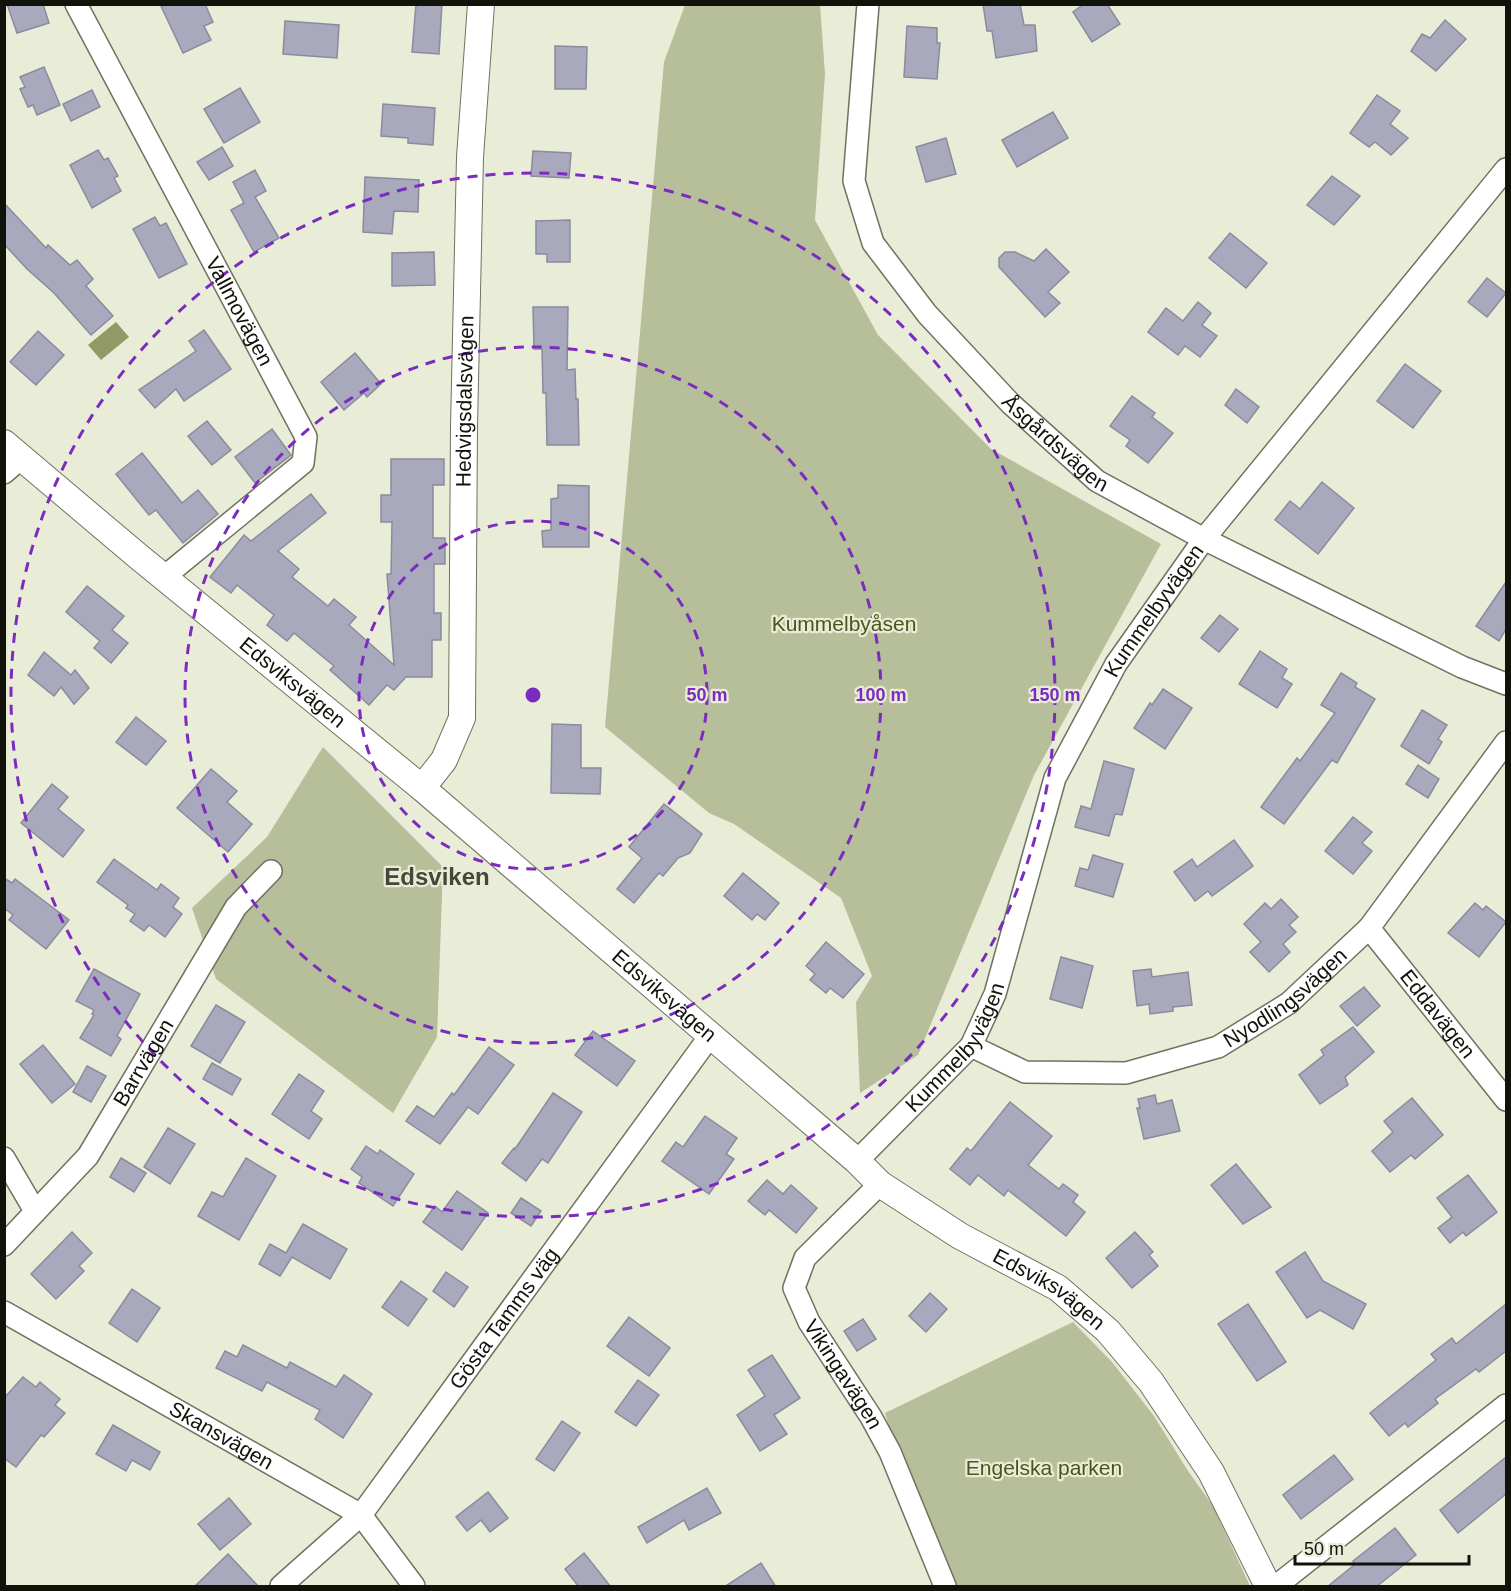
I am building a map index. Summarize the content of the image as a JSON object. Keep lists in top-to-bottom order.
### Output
{
  "streets": {
    "street": [
      "Vallmovägen",
      "Hedvigsdalsvägen",
      "Åsgårdsvägen",
      "Kummelbyvägen",
      "Edsviksvägen",
      "Nyodlingsvägen",
      "Eddavägen",
      "Barrvägen",
      "Gösta Tamms väg",
      "Vikingavägen",
      "Skansvägen"
    ]
  },
  "crossings": [
    ["Vallmovägen", "Edsviksvägen"],
    ["Hedvigsdalsvägen", "Edsviksvägen"],
    ["Åsgårdsvägen", "Kummelbyvägen"],
    ["Kummelbyvägen", "Edsviksvägen"],
    ["Kummelbyvägen", "Nyodlingsvägen"],
    ["Edsviksvägen", "Gösta Tamms väg"],
    ["Edsviksvägen", "Vikingavägen"],
    ["Nyodlingsvägen", "Eddavägen"],
    ["Gösta Tamms väg", "Skansvägen"]
  ],
  "districts": ["Edsviken"],
  "parks": ["Kummelbyåsen", "Engelska parken"],
  "scale_bar": "50 m",
  "rings": ["50 m", "100 m", "150 m"]
}
